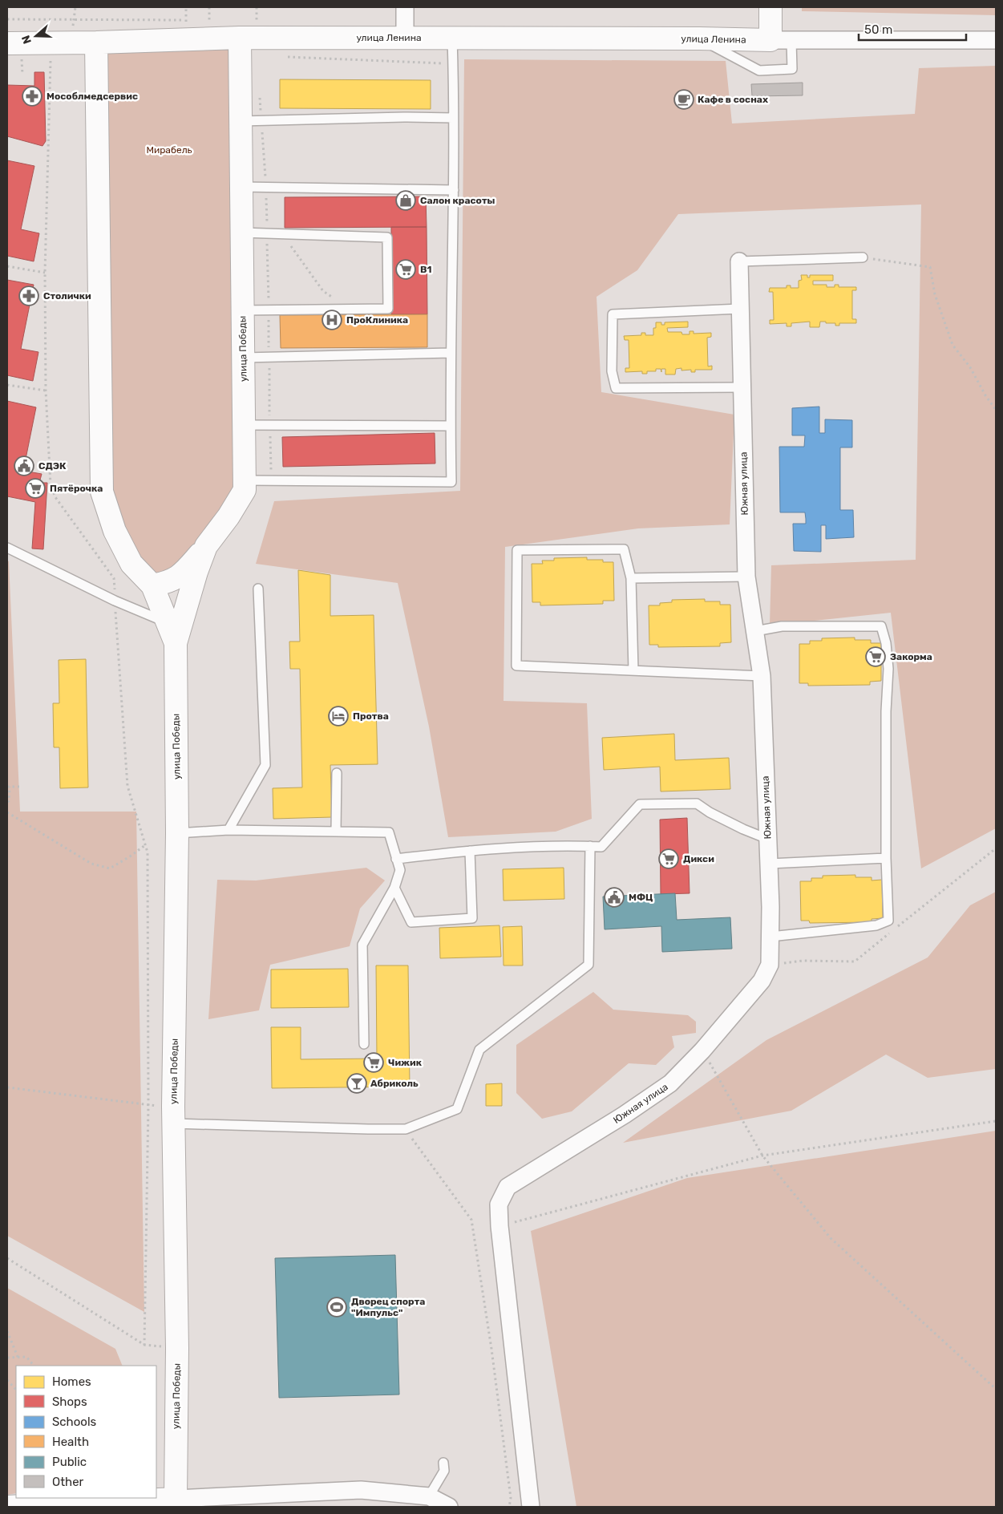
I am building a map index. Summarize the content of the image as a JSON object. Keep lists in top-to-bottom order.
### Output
{
  "streets": {
    "street": ["улица Ленина", "улица Победы", "Южная улица"]
  },
  "crossings": [
    ["улица Ленина", "улица Победы"]
  ],
  "parks": ["Мирабель"],
  "places": {
    "pharmacy": ["Мособлмедсервис", "Столички"],
    "cafe": ["Кафе в соснах"],
    "shop": ["Салон красоты"],
    "supermarket": [
      "В1",
      "Пятёрочка",
      "Закорма",
      "Дикси",
      "Чижик"
    ],
    "hospital": ["ПроКлиника"],
    "public building": ["СДЭК", "МФЦ"],
    "hotel": ["Протва"],
    "bar": ["Абриколь"],
    "sports": ["Дворец спорта \"Импульс\""]
  },
  "legend": [
    "Homes",
    "Shops",
    "Schools",
    "Health",
    "Public",
    "Other"
  ],
  "scale_bar": "50 m",
  "north": "left"
}
